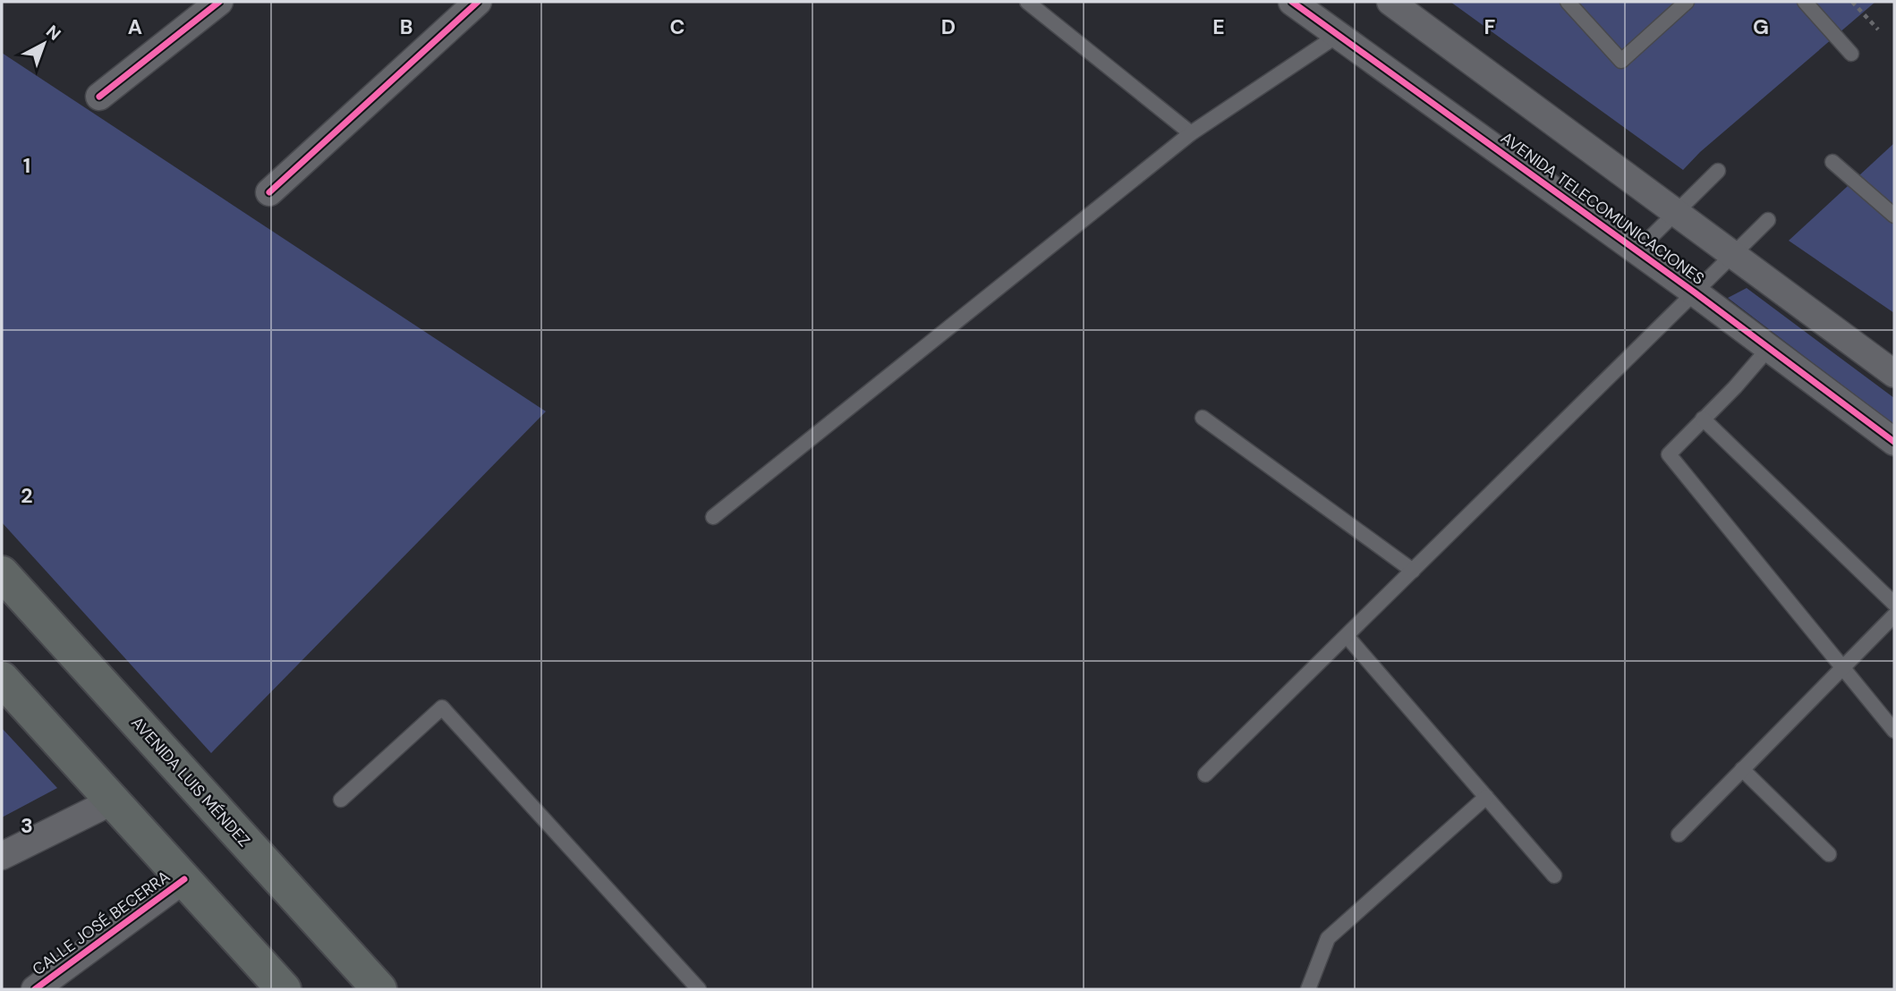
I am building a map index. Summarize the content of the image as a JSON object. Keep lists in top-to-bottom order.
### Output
{
  "streets": {
    "main road": ["AVENIDA LUIS MÉNDEZ"],
    "street": ["AVENIDA TELECOMUNICACIONES", "CALLE JOSÉ BECERRA"]
  },
  "north": "top right",
  "grid": {
    "columns": [
      "A",
      "B",
      "C",
      "D",
      "E",
      "F",
      "G"
    ],
    "rows": ["1", "2", "3"]
  }
}
